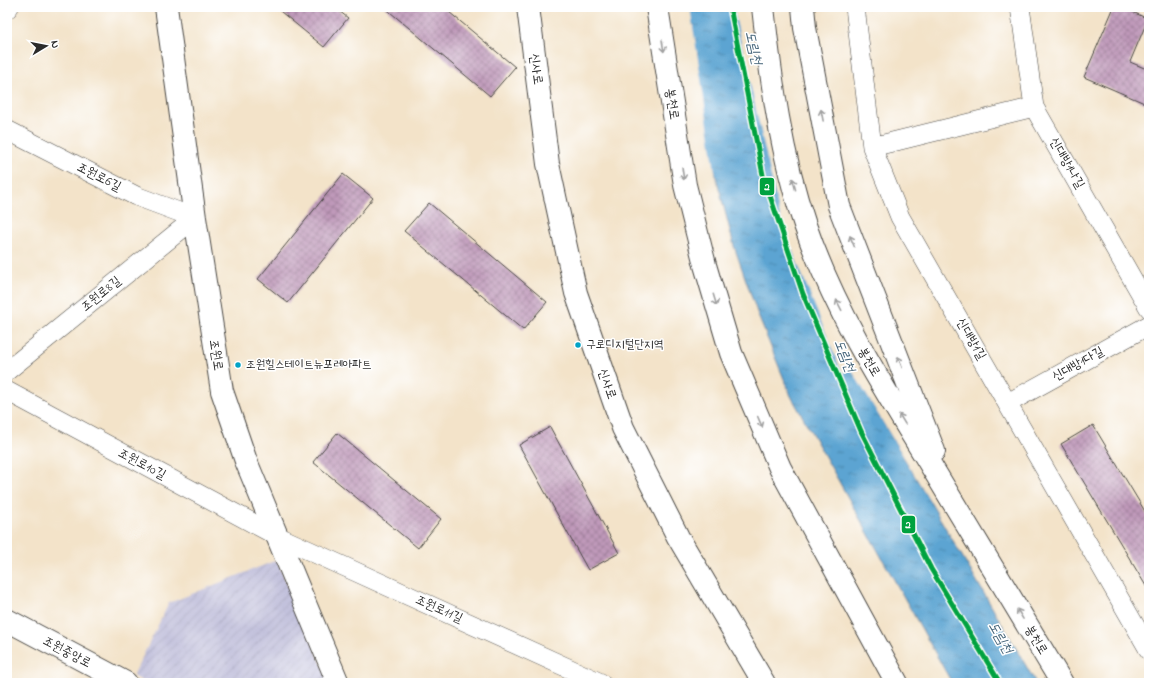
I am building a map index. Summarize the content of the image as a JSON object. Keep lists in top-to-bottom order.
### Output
{
  "streets": {
    "main road": [
      "신사로",
      "봉천로",
      "조원로",
      "조원중앙로"
    ],
    "street": [
      "신대방1나길",
      "조원로6길",
      "조원로8길",
      "신대방1길",
      "신대방1다길",
      "조원로10길",
      "조원로11길"
    ]
  },
  "crossings": [
    ["조원로6길", "조원로8길"],
    ["조원로6길", "조원로"],
    ["조원로8길", "조원로"],
    ["신대방1길", "신대방1다길"],
    ["조원로", "조원로10길"],
    ["조원로", "조원로11길"],
    ["조원로10길", "조원로11길"]
  ],
  "water": ["도림천"],
  "places": ["구로디지털단지역", "조원힐스테이트뉴포레아파트"],
  "lines": ["transit line 2"],
  "north": "right"
}
